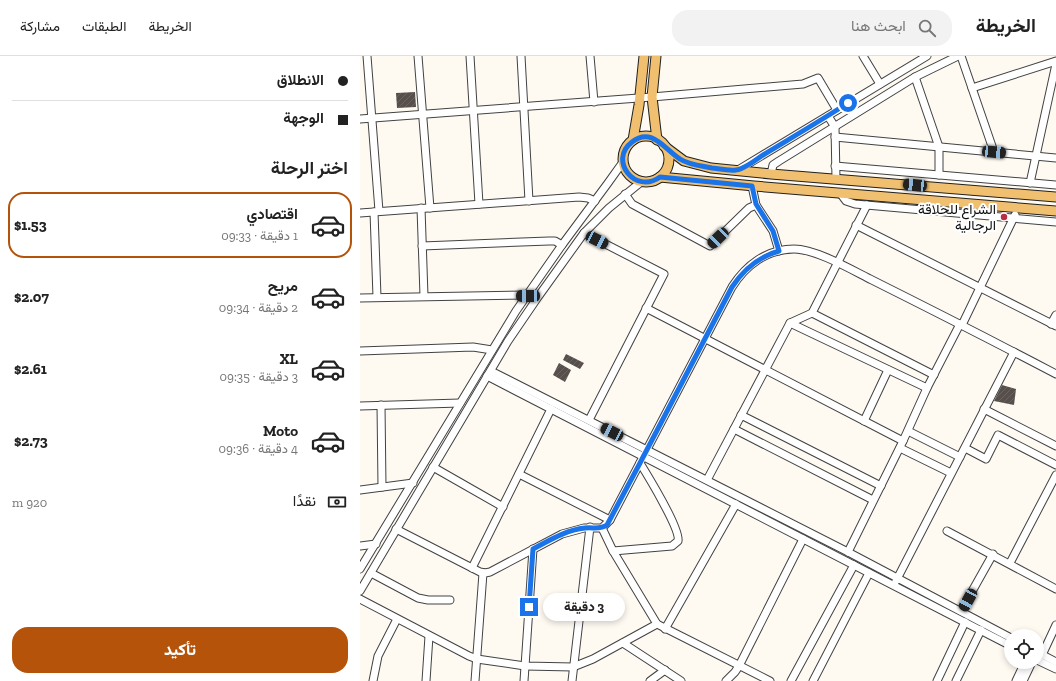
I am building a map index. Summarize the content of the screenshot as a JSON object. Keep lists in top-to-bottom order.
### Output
{
  "places": ["الشراع للحلاقة الرجالية"],
  "page": {
    "header": "الخريطة",
    "search": "ابحث هنا",
    "nav": ["الخريطة", "الطبقات", "مشاركة"],
    "banner": ["الانطلاق", "الوجهة"],
    "heading": "اختر الرحلة",
    "list": [
      {
        "name": "اقتصادي",
        "note": "1 دقيقة · 09:33",
        "value": "$1.53"
      },
      {
        "name": "مريح",
        "note": "2 دقيقة · 09:34",
        "value": "$2.07"
      },
      {
        "name": "XL",
        "note": "3 دقيقة · 09:35",
        "value": "$2.61"
      },
      {
        "name": "Moto",
        "note": "4 دقيقة · 09:36",
        "value": "$2.73"
      }
    ],
    "pay": ["نقدًا", "920 m"],
    "bubble": "3 دقيقة",
    "buttons": "تأكيد"
  }
}
